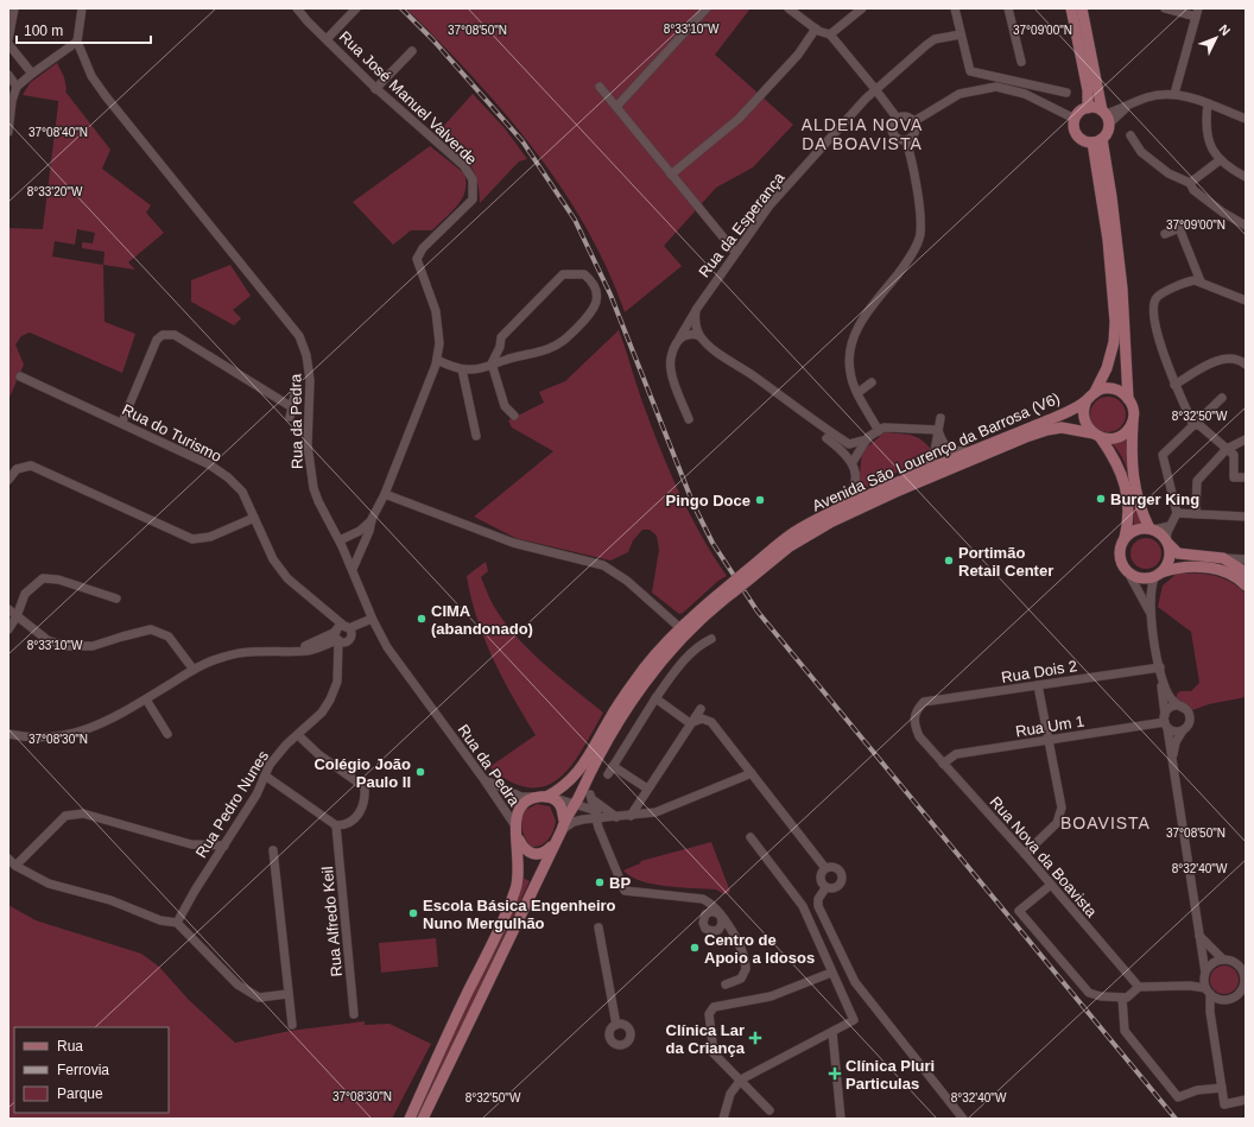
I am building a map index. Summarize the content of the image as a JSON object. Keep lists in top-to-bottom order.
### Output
{
  "streets": {
    "main road": ["Avenida São Lourenço da Barrosa (V6)"],
    "street": [
      "Rua José Manuel Valverde",
      "Rua da Esperança",
      "Rua da Pedra",
      "Rua do Turismo",
      "Rua Dois 2",
      "Rua Um 1",
      "Rua Pedro Nunes",
      "Rua Nova da Boavista",
      "Rua Alfredo Keil"
    ]
  },
  "crossings": [
    ["Rua José Manuel Valverde", "Rua da Pedra"],
    ["Rua da Pedra", "Avenida São Lourenço da Barrosa (V6)"],
    ["Rua Dois 2", "Rua Nova da Boavista"],
    ["Rua Um 1", "Rua Nova da Boavista"]
  ],
  "districts": ["ALDEIA NOVA DA BOAVISTA", "BOAVISTA"],
  "places": {
    "other": [
      "Burger King",
      "Pingo Doce",
      "Portimão Retail Center",
      "CIMA (abandonado)",
      "Colégio João Paulo II",
      "BP",
      "Escola Básica Engenheiro Nuno Mergulhão",
      "Centro de Apoio a Idosos"
    ],
    "health": ["Clínica Lar da Criança", "Clínica Pluri Particulas"]
  },
  "legend": ["Rua", "Ferrovia", "Parque"],
  "scale_bar": "100 m",
  "north": "top right",
  "coordinates": [
    "8°33'10\"W",
    "37°08'50\"N",
    "37°09'00\"N",
    "37°08'40\"N",
    "8°33'20\"W",
    "8°32'50\"W",
    "37°08'30\"N",
    "8°32'40\"W"
  ]
}
